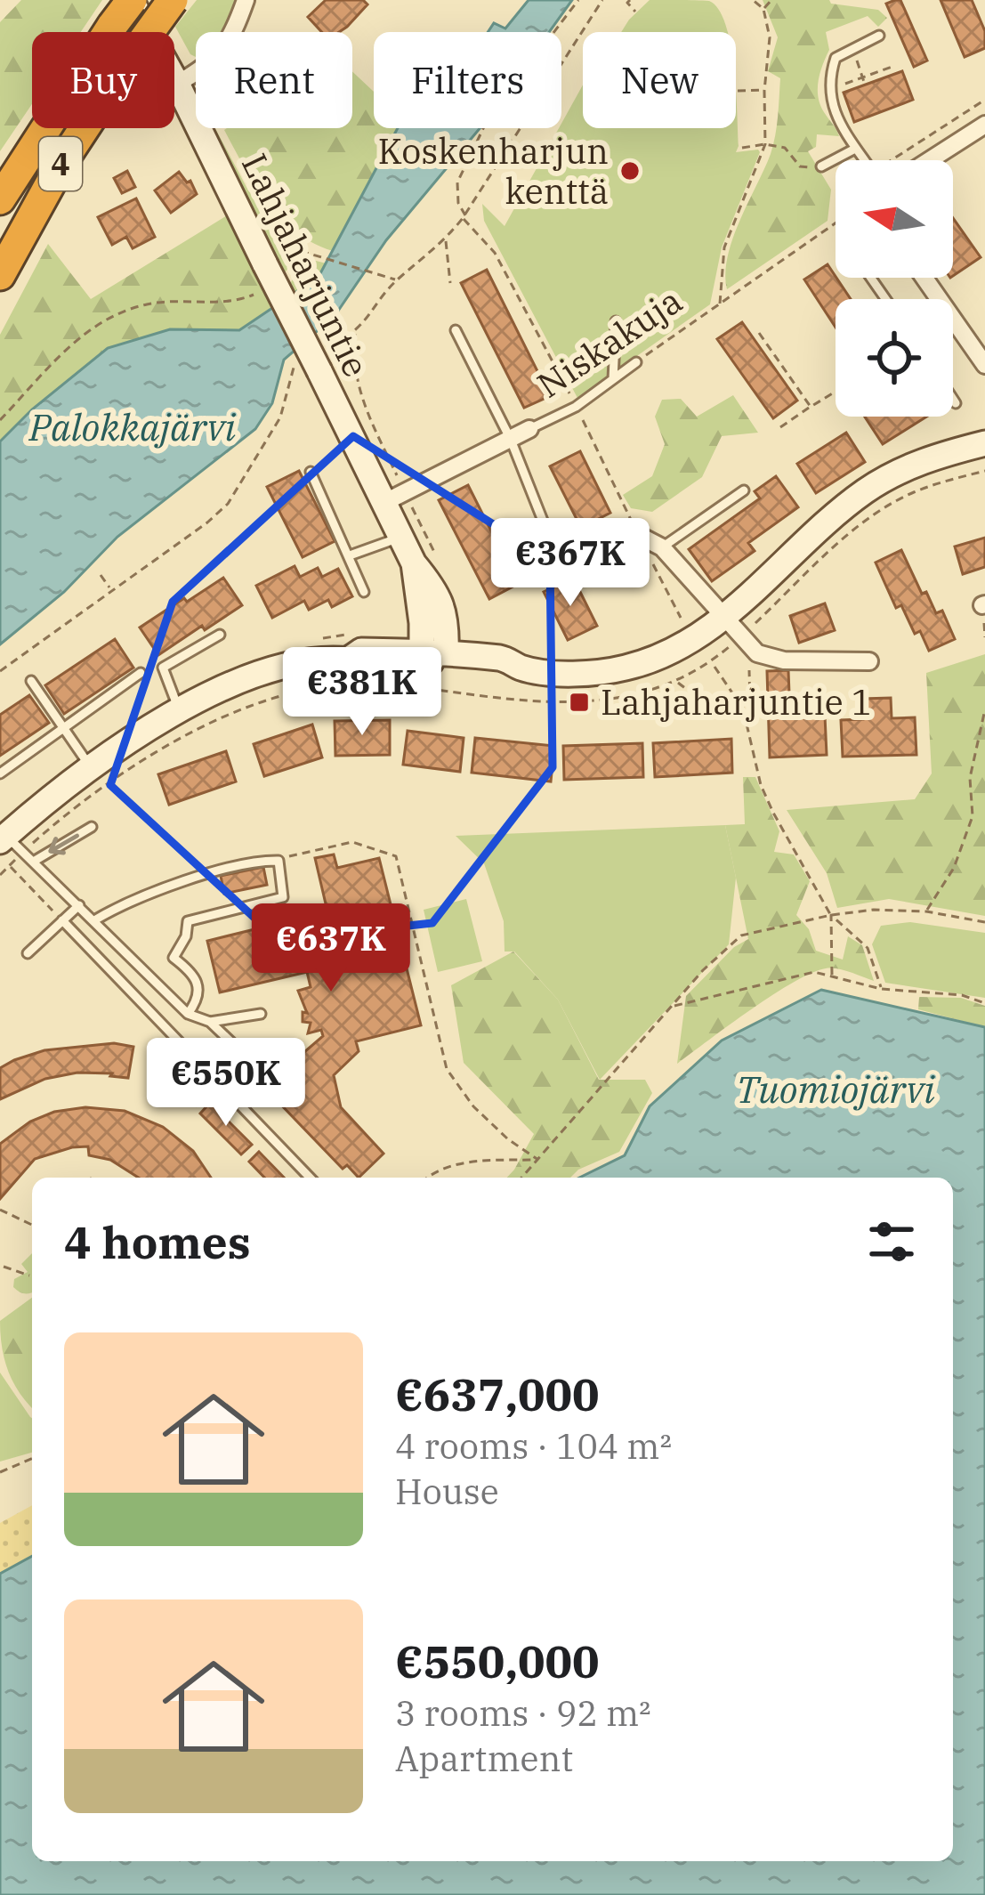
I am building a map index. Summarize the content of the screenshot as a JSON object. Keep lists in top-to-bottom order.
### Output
{
  "streets": {
    "highway": ["4"],
    "main road": ["Lahjaharjuntie"],
    "street": ["Niskakuja"]
  },
  "crossings": [
    ["4", "Lahjaharjuntie"],
    ["Lahjaharjuntie", "Niskakuja"]
  ],
  "water": ["Palokkajärvi", "Tuomiojärvi"],
  "places": {
    "other": ["Koskenharjun kenttä"],
    "transit": ["Lahjaharjuntie 1"]
  },
  "north": "left",
  "page": {
    "chip": [
      "Buy",
      "Rent",
      "Filters",
      "New"
    ],
    "price": [
      "€367K",
      "€381K",
      "€637K",
      "€550K"
    ],
    "heading": "4 homes",
    "list": [
      {
        "name": "€637,000",
        "note": "4 rooms · 104 m² · House"
      },
      {
        "name": "€550,000",
        "note": "3 rooms · 92 m² · Apartment"
      }
    ]
  }
}
